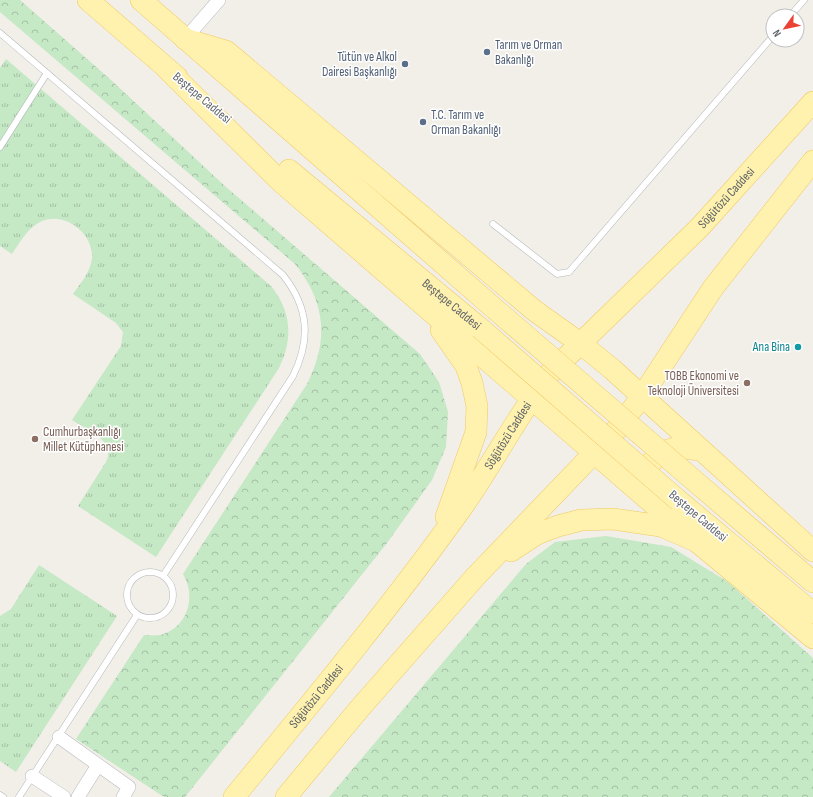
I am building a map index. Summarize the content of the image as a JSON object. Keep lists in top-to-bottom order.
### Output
{
  "streets": {
    "main road": ["Beştepe Caddesi", "Söğütözü Caddesi"]
  },
  "places": [
    "Tarım ve Orman Bakanlığı",
    "Tütün ve Alkol Dairesi Başkanlığı",
    "T.C. Tarım ve Orman Bakanlığı",
    "Ana Bina",
    "TOBB Ekonomi ve Teknoloji Üniversitesi",
    "Cumhurbaşkanlığı Millet Kütüphanesi"
  ],
  "north": "bottom left"
}
